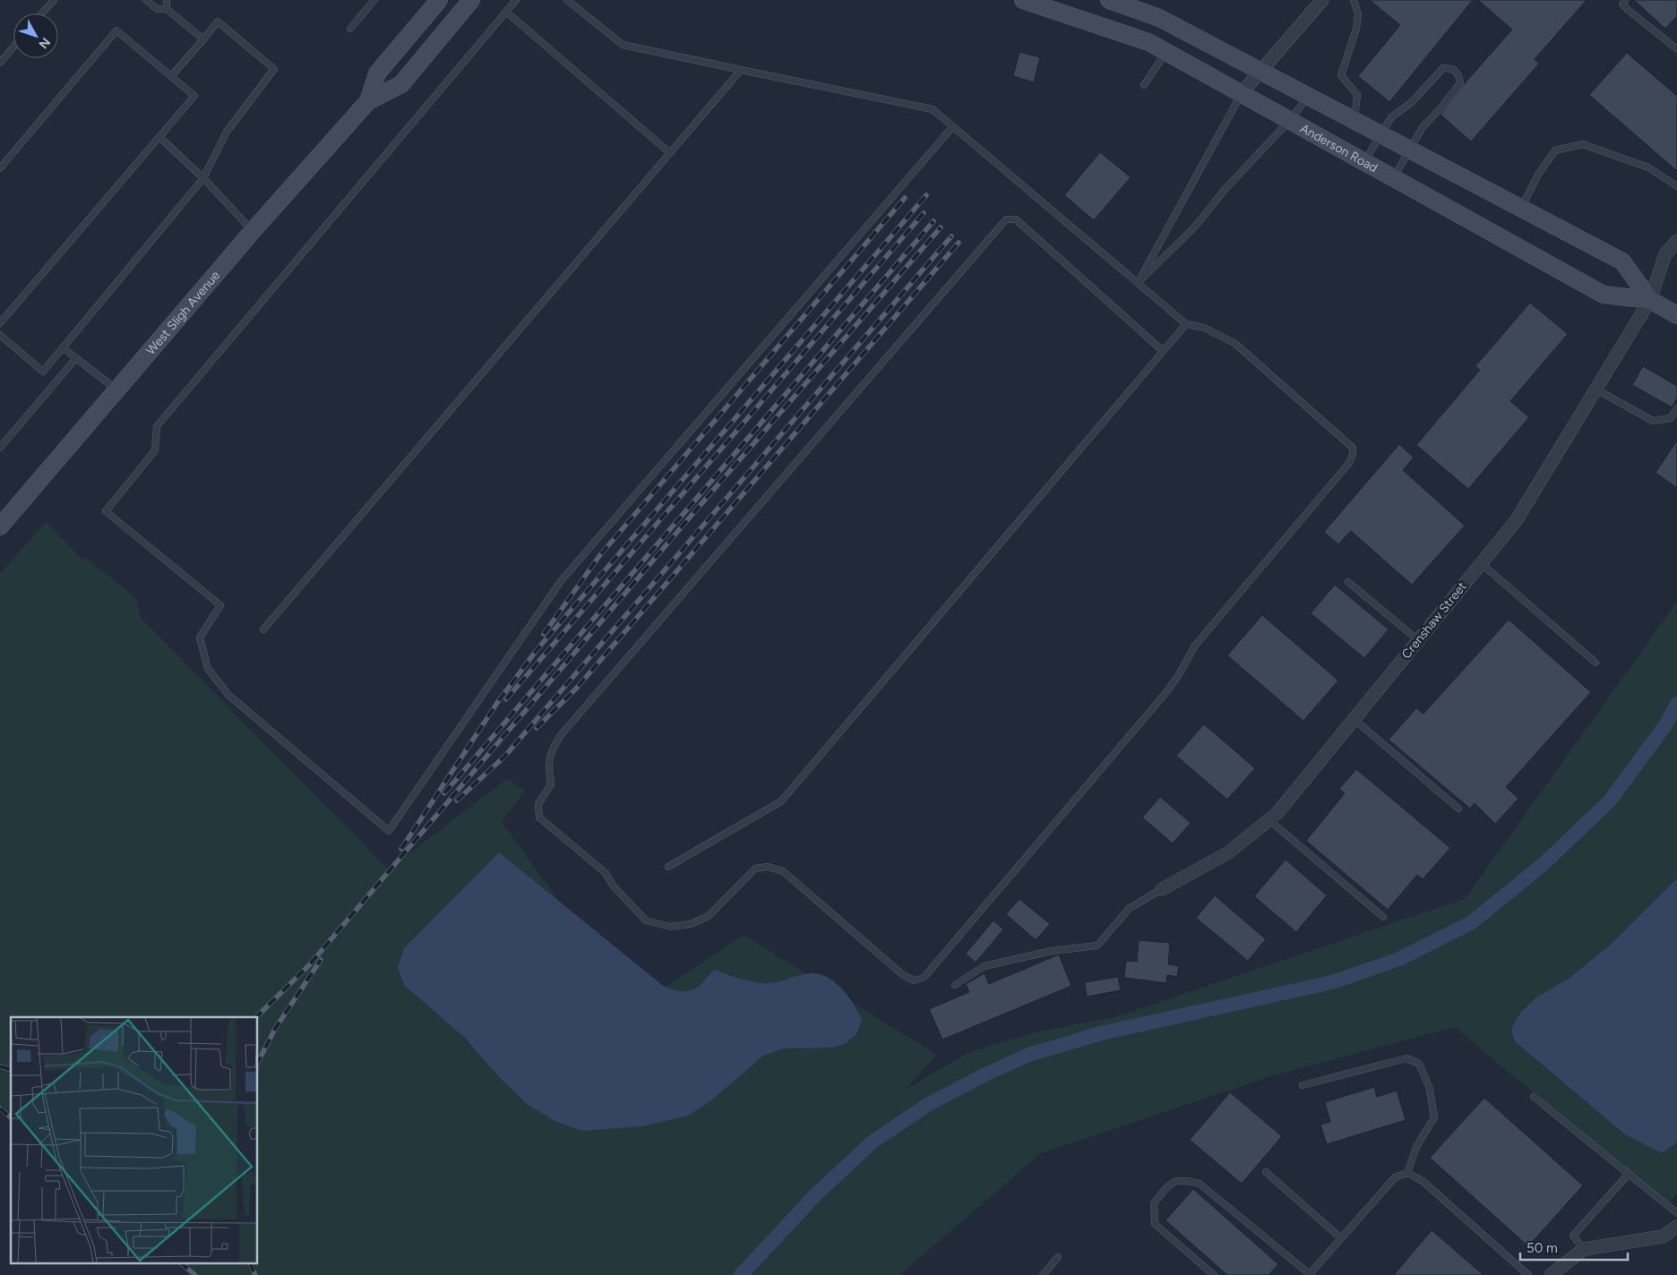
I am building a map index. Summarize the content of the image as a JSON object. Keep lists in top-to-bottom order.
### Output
{
  "streets": {
    "main road": ["Anderson Road", "West Sligh Avenue"],
    "street": ["Crenshaw Street"]
  },
  "crossings": [
    ["Anderson Road", "Crenshaw Street"]
  ],
  "scale_bar": "50 m",
  "north": "bottom right"
}
